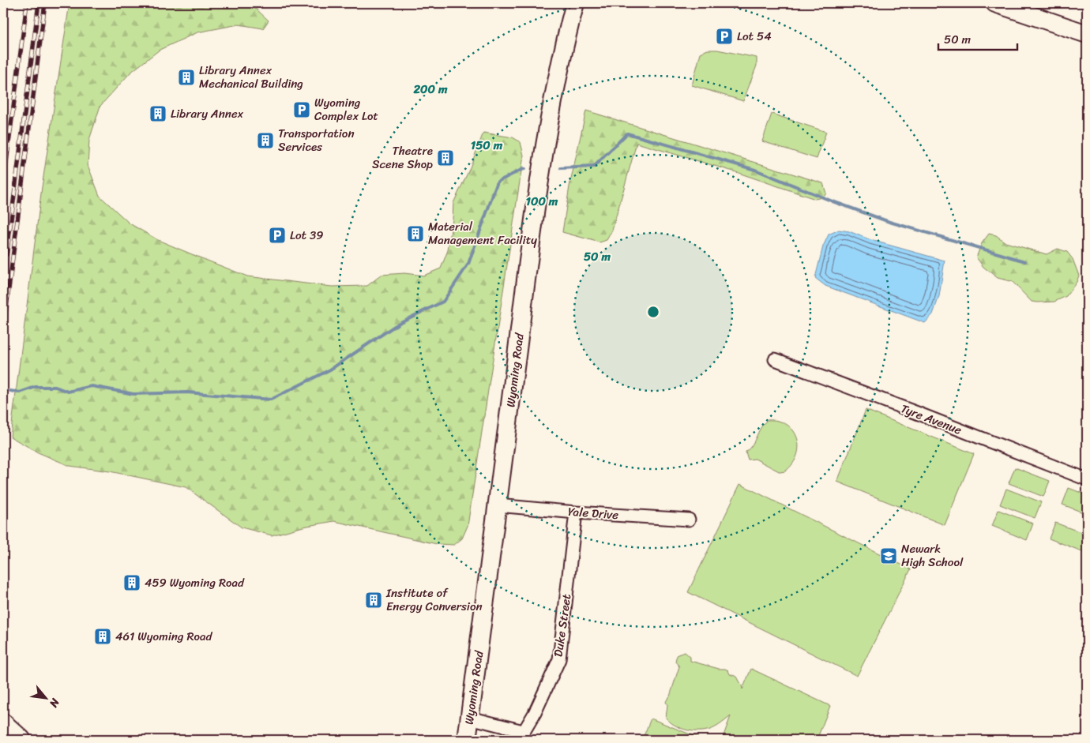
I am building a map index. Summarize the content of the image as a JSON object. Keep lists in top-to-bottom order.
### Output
{
  "streets": {
    "street": [
      "Wyoming Road",
      "Tyre Avenue",
      "Yale Drive",
      "Duke Street"
    ]
  },
  "crossings": [
    ["Wyoming Road", "Yale Drive"],
    ["Wyoming Road", "Duke Street"],
    ["Yale Drive", "Duke Street"]
  ],
  "places": {
    "parking": ["Lot 54", "Wyoming Complex Lot", "Lot 39"],
    "building": [
      "Library Annex Mechanical Building",
      "Library Annex",
      "Transportation Services",
      "Theatre Scene Shop",
      "Material Management Facility",
      "459 Wyoming Road",
      "Institute of Energy Conversion",
      "461 Wyoming Road"
    ],
    "school or university": ["Newark High School"]
  },
  "scale_bar": "50 m",
  "north": "bottom right",
  "rings": [
    "200 m",
    "150 m",
    "100 m",
    "50 m"
  ]
}
